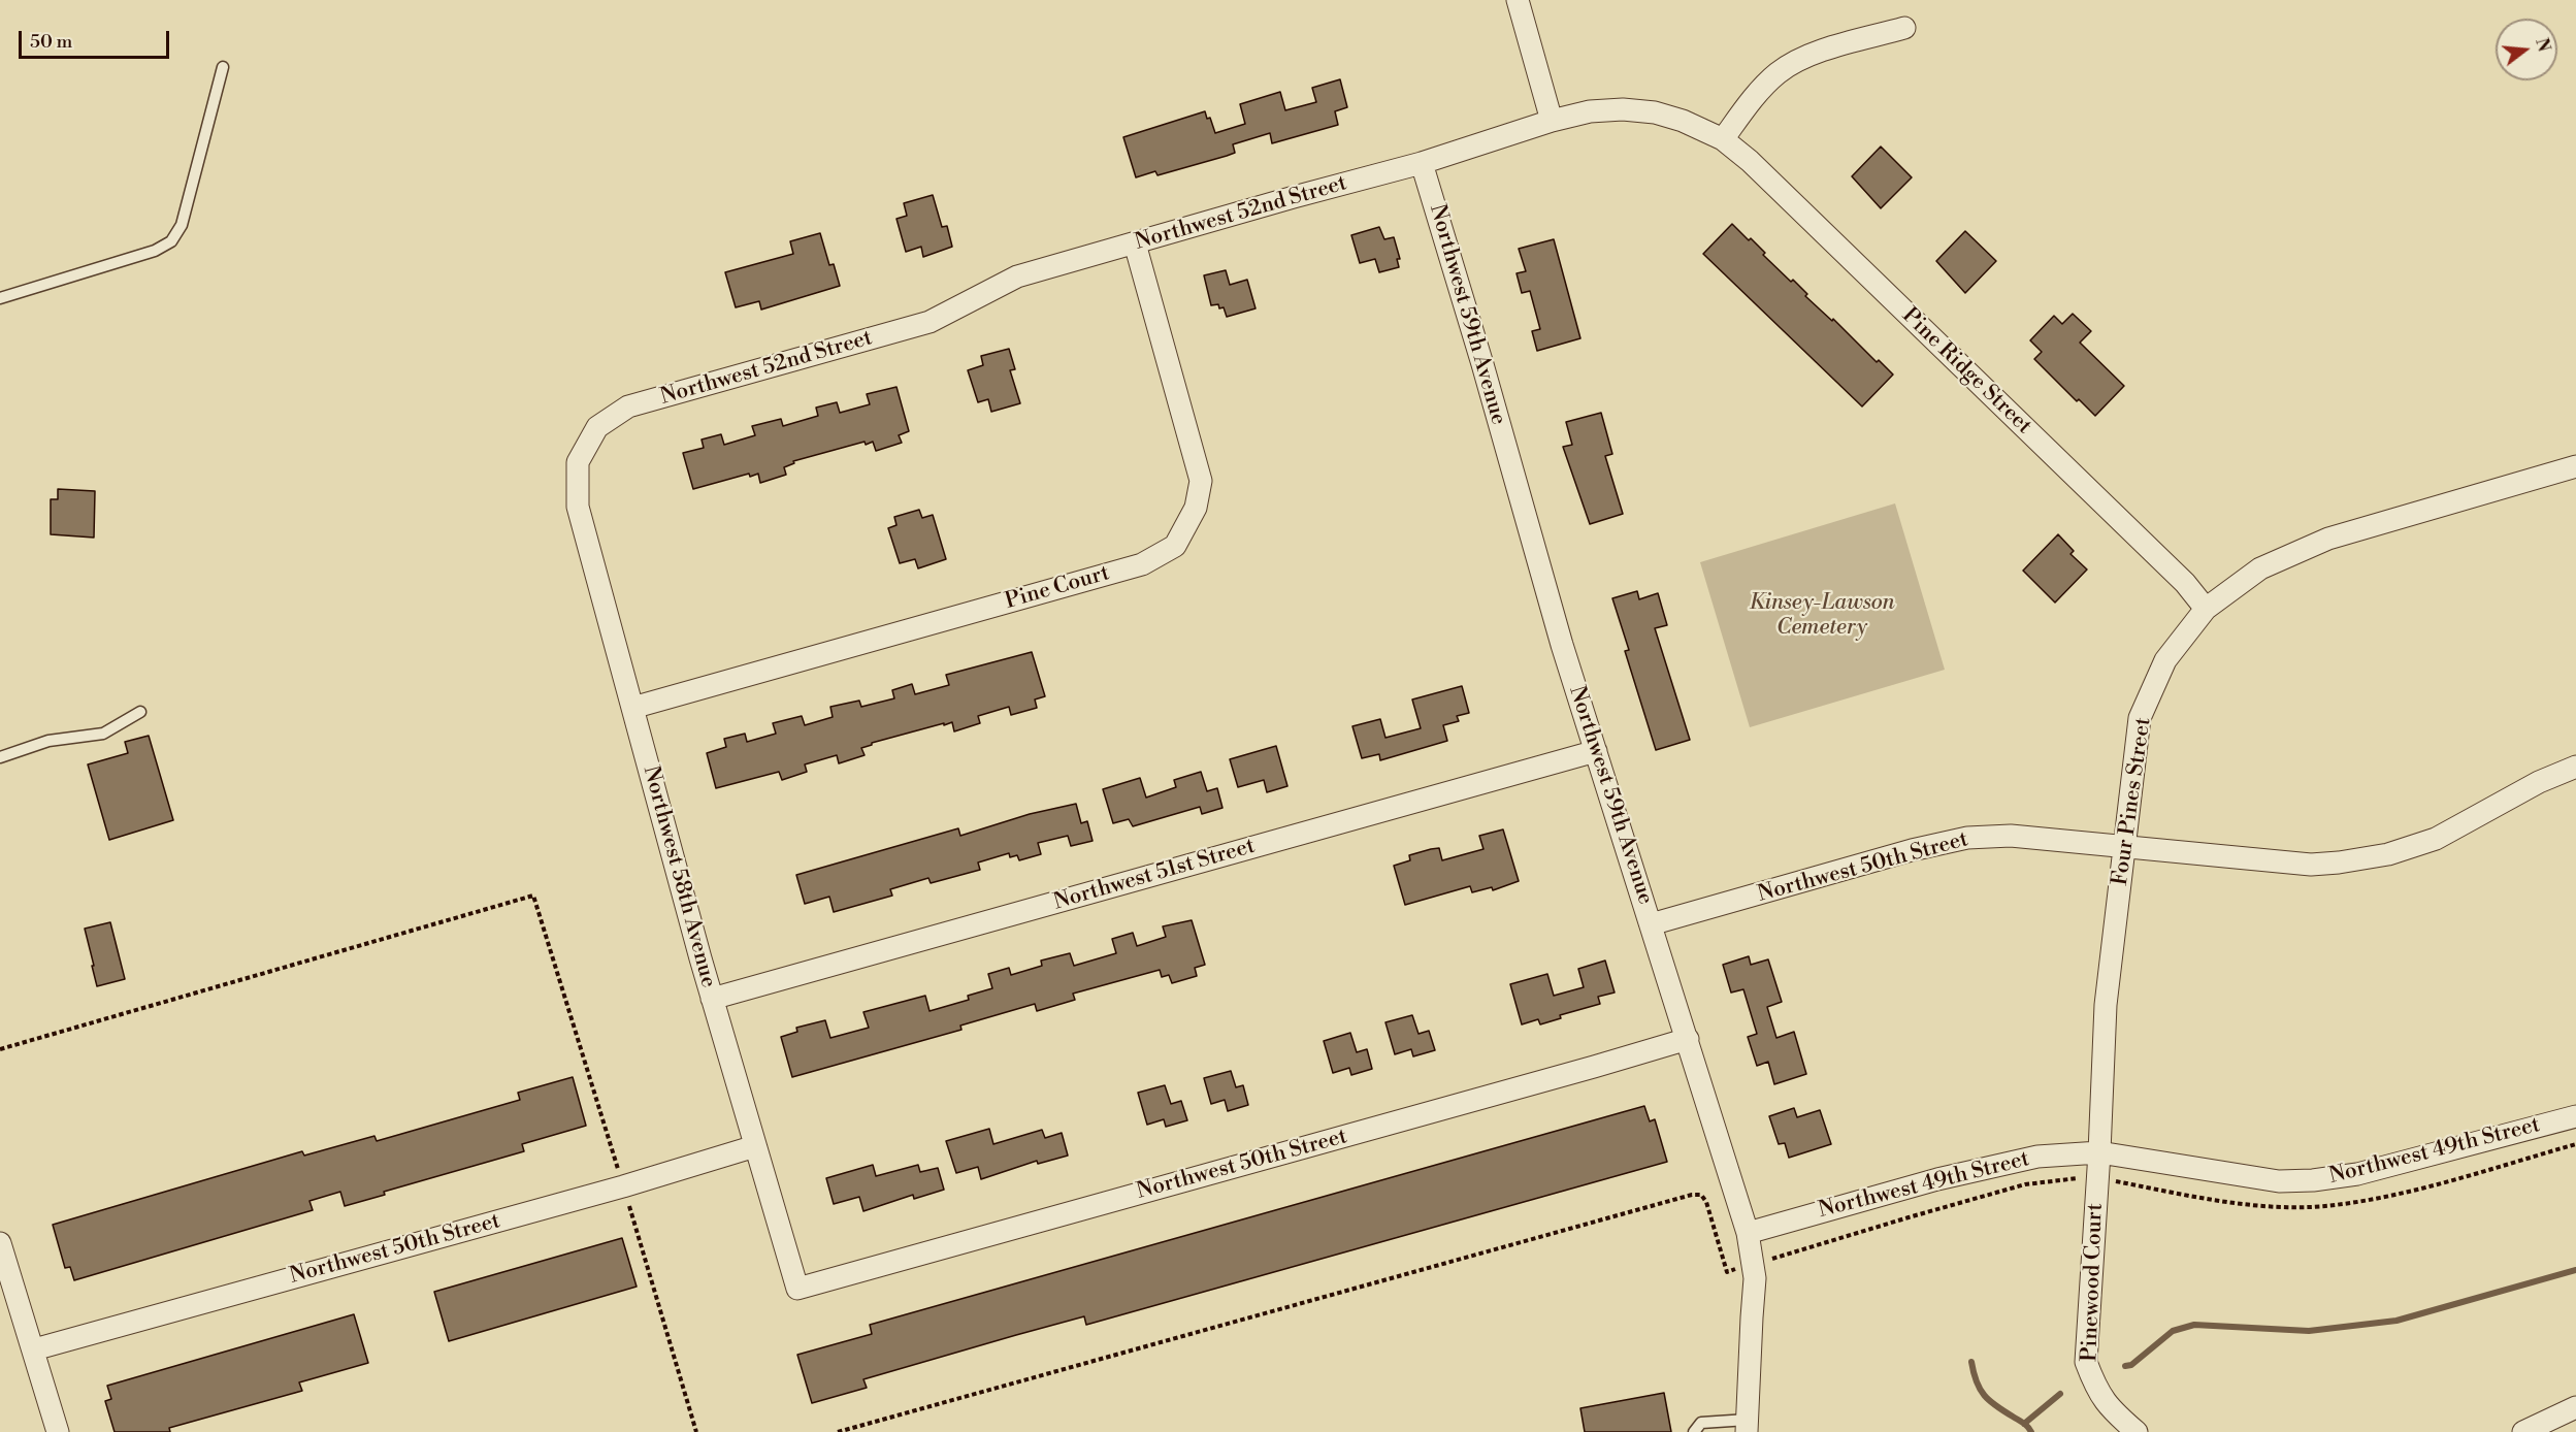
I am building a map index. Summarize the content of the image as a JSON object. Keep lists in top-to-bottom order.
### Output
{
  "streets": {
    "street": [
      "Northwest 52nd Street",
      "Northwest 59th Avenue",
      "Pine Ridge Street",
      "Pine Court",
      "Four Pines Street",
      "Northwest 50th Street",
      "Northwest 51st Street",
      "Northwest 58th Avenue",
      "Northwest 49th Street",
      "Pinewood Court"
    ]
  },
  "crossings": [
    ["Northwest 52nd Street", "Northwest 59th Avenue"],
    ["Northwest 52nd Street", "Pine Ridge Street"],
    ["Northwest 52nd Street", "Pine Court"],
    ["Northwest 52nd Street", "Northwest 58th Avenue"],
    ["Northwest 59th Avenue", "Northwest 50th Street"],
    ["Northwest 59th Avenue", "Northwest 51st Street"],
    ["Northwest 59th Avenue", "Northwest 49th Street"],
    ["Pine Ridge Street", "Four Pines Street"],
    ["Pine Court", "Northwest 58th Avenue"],
    ["Four Pines Street", "Northwest 50th Street"],
    ["Four Pines Street", "Northwest 49th Street"],
    ["Four Pines Street", "Pinewood Court"],
    ["Northwest 50th Street", "Northwest 58th Avenue"],
    ["Northwest 51st Street", "Northwest 58th Avenue"],
    ["Northwest 49th Street", "Pinewood Court"]
  ],
  "parks": ["Kinsey-Lawson Cemetery"],
  "scale_bar": "50 m",
  "north": "right"
}
